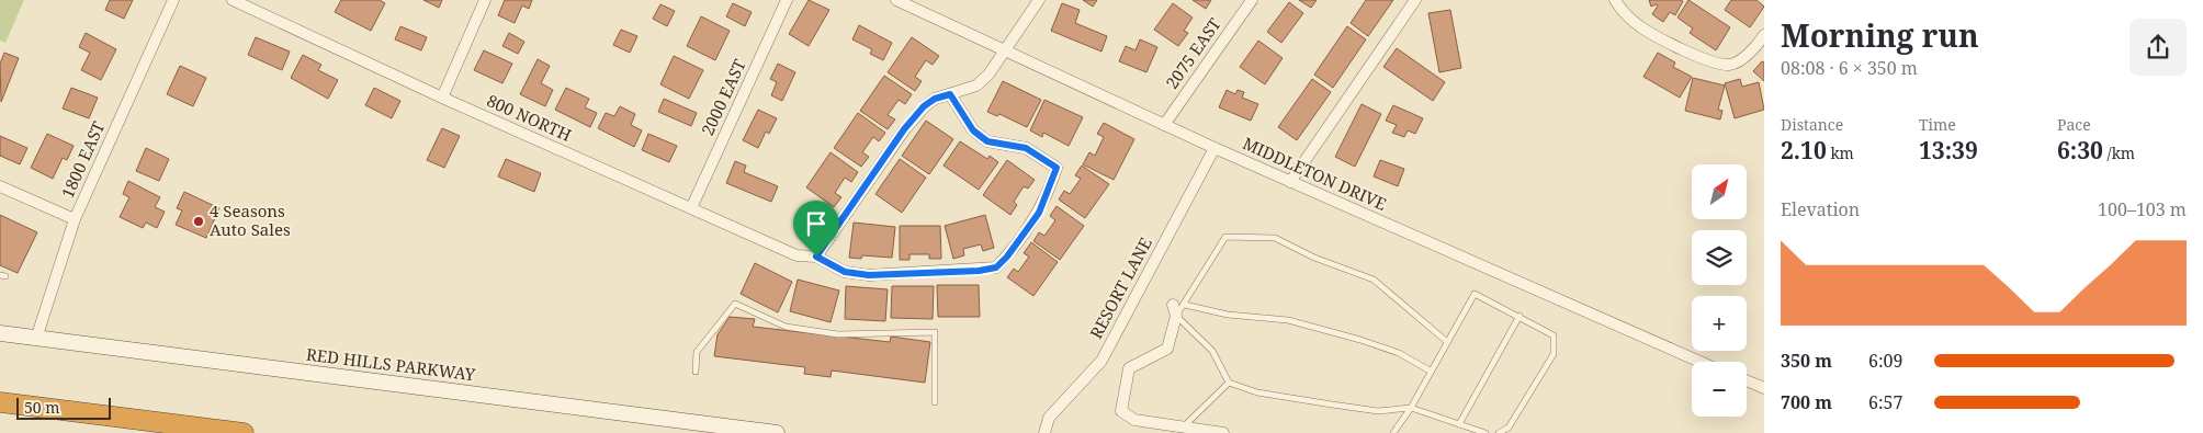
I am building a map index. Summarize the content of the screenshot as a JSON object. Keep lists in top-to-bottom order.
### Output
{
  "streets": {
    "main road": ["RED HILLS PARKWAY"],
    "street": [
      "2075 EAST",
      "2000 EAST",
      "800 NORTH",
      "1800 EAST",
      "MIDDLETON DRIVE",
      "RESORT LANE"
    ]
  },
  "crossings": [
    ["2075 EAST", "MIDDLETON DRIVE"],
    ["2000 EAST", "800 NORTH"],
    ["1800 EAST", "RED HILLS PARKWAY"],
    ["MIDDLETON DRIVE", "RESORT LANE"]
  ],
  "places": ["4 Seasons Auto Sales"],
  "scale_bar": "50 m",
  "north": "top right",
  "page": {
    "heading": ["Morning run", "08:08 · 6 × 350 m"],
    "stats": [
      ["Distance", "2.10 km"],
      ["Time", "13:39"],
      ["Pace", "6:30 /km"]
    ],
    "map_buttons": ["+", "−"],
    "chart": ["Elevation", "100–103 m"],
    "list": [
      {
        "name": "350 m",
        "note": "6:09"
      },
      {
        "name": "700 m",
        "note": "6:57"
      }
    ],
    "scale": "50 m"
  }
}
